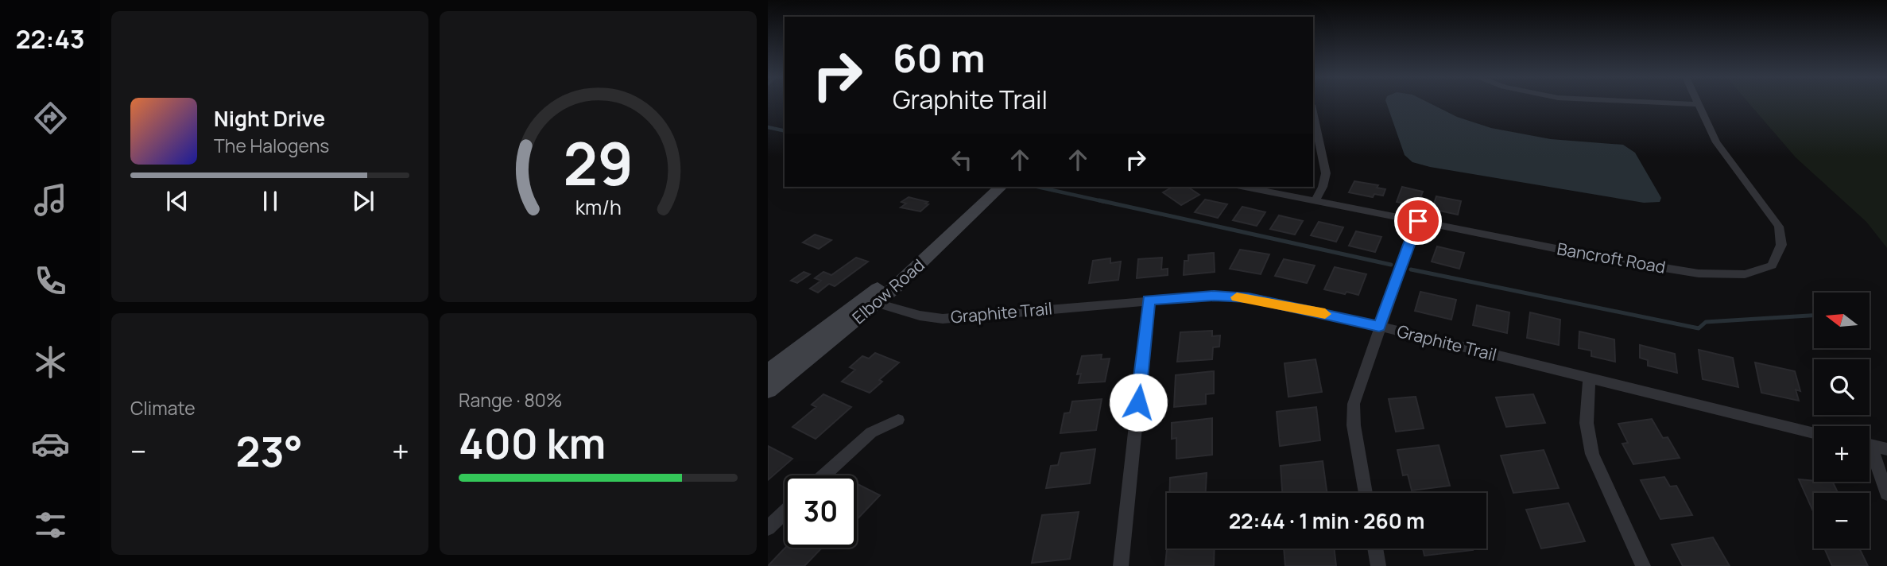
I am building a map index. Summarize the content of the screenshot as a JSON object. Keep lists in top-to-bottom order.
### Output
{
  "streets": {
    "main road": ["Elbow Road"],
    "street": ["Bancroft Road", "Graphite Trail"]
  },
  "crossings": [
    ["Elbow Road", "Graphite Trail"]
  ],
  "north": "left",
  "page": {
    "tabs": "22:43",
    "turn": ["60 m", "Graphite Trail"],
    "song": ["Night Drive", "The Halogens"],
    "map_buttons": ["+", "−"],
    "tile": [
      "Climate",
      ["Range · 80%", "400 km"]
    ],
    "heat": ["−", "23°", "+"],
    "limit": "30",
    "trip": "22:44 · 1 min · 260 m",
    "gauge": ["29", "km/h"]
  }
}
